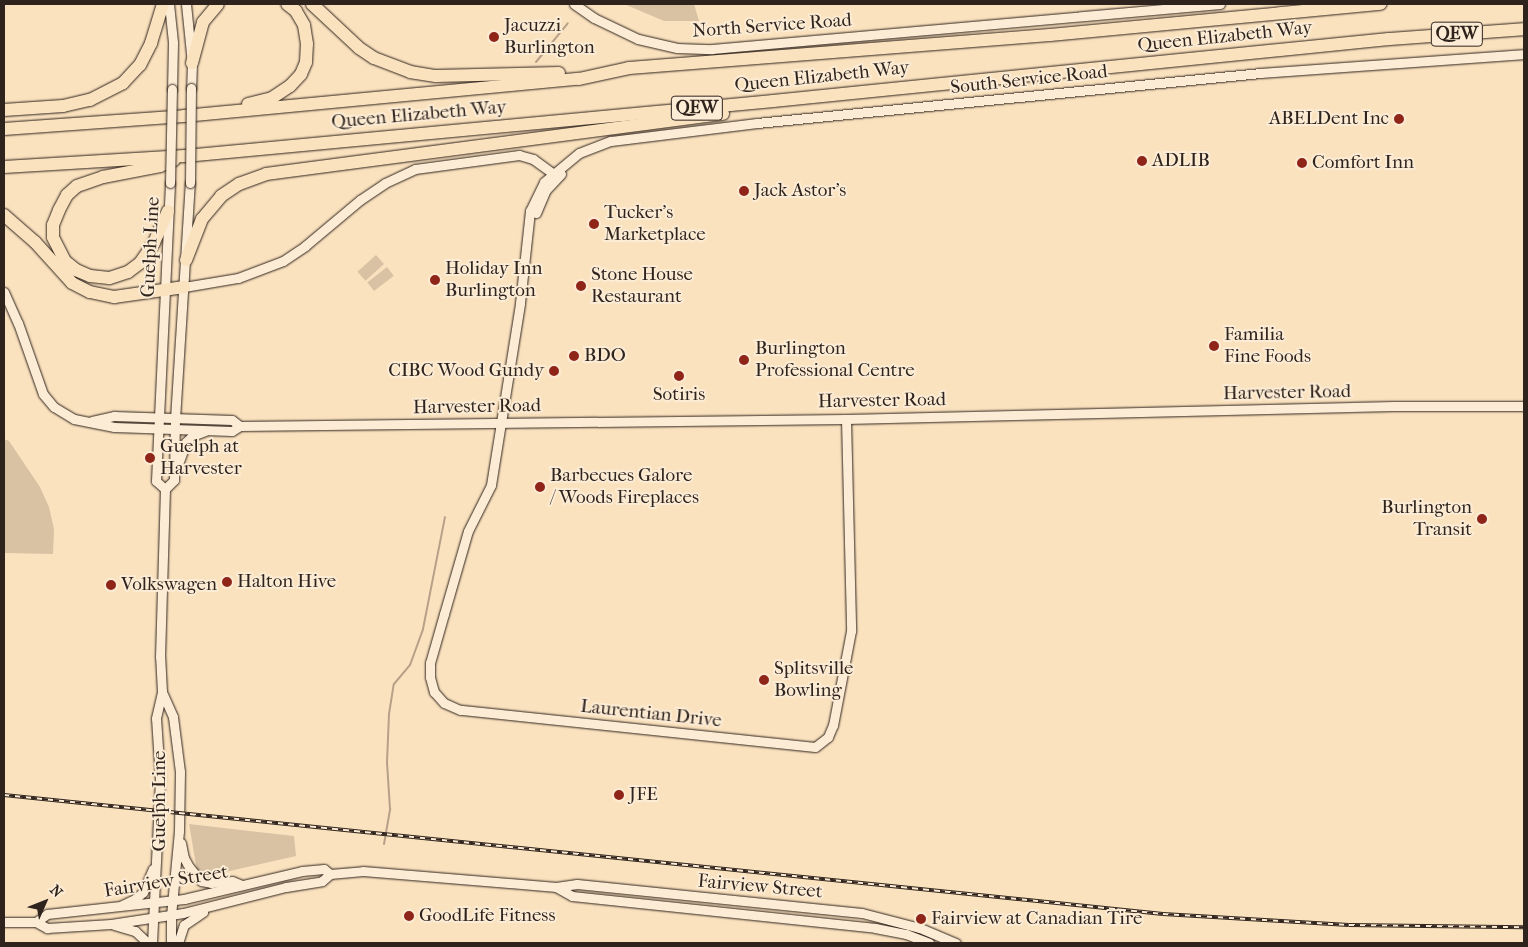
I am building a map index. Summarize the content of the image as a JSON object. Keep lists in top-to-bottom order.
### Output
{
  "streets": {
    "highway": ["QEW", "Queen Elizabeth Way"],
    "main road": [
      "North Service Road",
      "South Service Road",
      "Guelph Line",
      "Harvester Road",
      "Laurentian Drive",
      "Fairview Street"
    ]
  },
  "crossings": [
    ["South Service Road", "Harvester Road"],
    ["South Service Road", "Laurentian Drive"],
    ["Guelph Line", "Harvester Road"],
    ["Guelph Line", "Fairview Street"],
    ["Harvester Road", "Laurentian Drive"]
  ],
  "places": [
    "Jacuzzi Burlington",
    "ABELDent Inc",
    "ADLIB",
    "Comfort Inn",
    "Jack Astor's",
    "Tucker's Marketplace",
    "Holiday Inn Burlington",
    "Stone House Restaurant",
    "Familia Fine Foods",
    "BDO",
    "Burlington Professional Centre",
    "CIBC Wood Gundy",
    "Sotiris",
    "Guelph at Harvester",
    "Barbecues Galore / Woods Fireplaces",
    "Burlington Transit",
    "Halton Hive",
    "Volkswagen",
    "Splitsville Bowling",
    "JFE",
    "GoodLife Fitness",
    "Fairview at Canadian Tire"
  ],
  "north": "top right"
}
